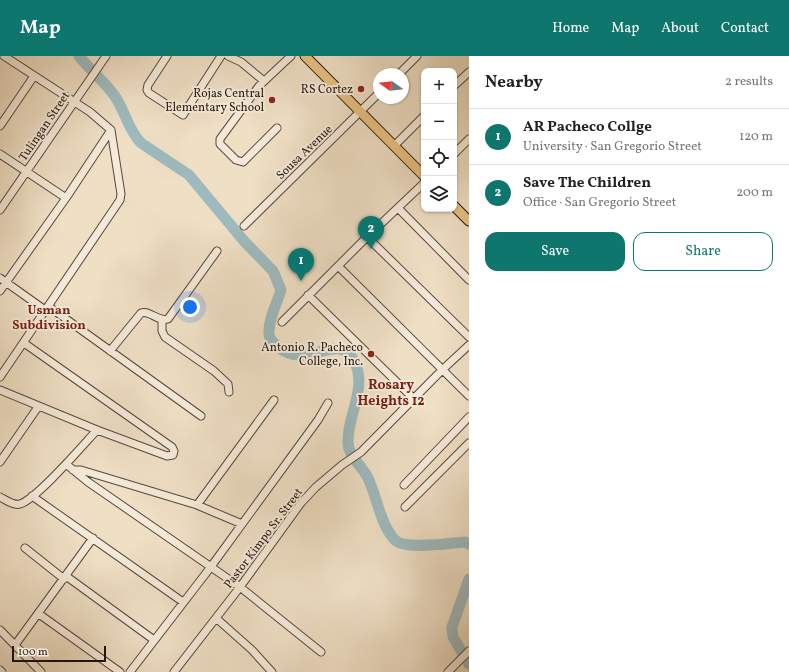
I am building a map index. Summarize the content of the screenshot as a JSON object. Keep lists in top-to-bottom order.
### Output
{
  "streets": {
    "street": ["Tulingan Street", "Sousa Avenue", "Pastor Kimpo Sr. Street"]
  },
  "districts": ["Usman Subdivision", "Rosary Heights 12"],
  "places": ["RS Cortez", "Rojas Central Elementary School", "Antonio R. Pacheco College, Inc."],
  "scale_bar": "100 m",
  "north": "left",
  "page": {
    "header": "Map",
    "nav": [
      "Home",
      "Map",
      "About",
      "Contact"
    ],
    "heading": ["Nearby", "2 results"],
    "map_buttons": ["+", "−"],
    "list": [
      {
        "mark": "1",
        "name": "AR Pacheco Collge",
        "note": "University · San Gregorio Street",
        "value": "120 m"
      },
      {
        "mark": "2",
        "name": "Save The Children",
        "note": "Office · San Gregorio Street",
        "value": "200 m"
      }
    ],
    "pins": ["2", "1"],
    "buttons": ["Save", "Share"],
    "scale": "100 m"
  }
}
